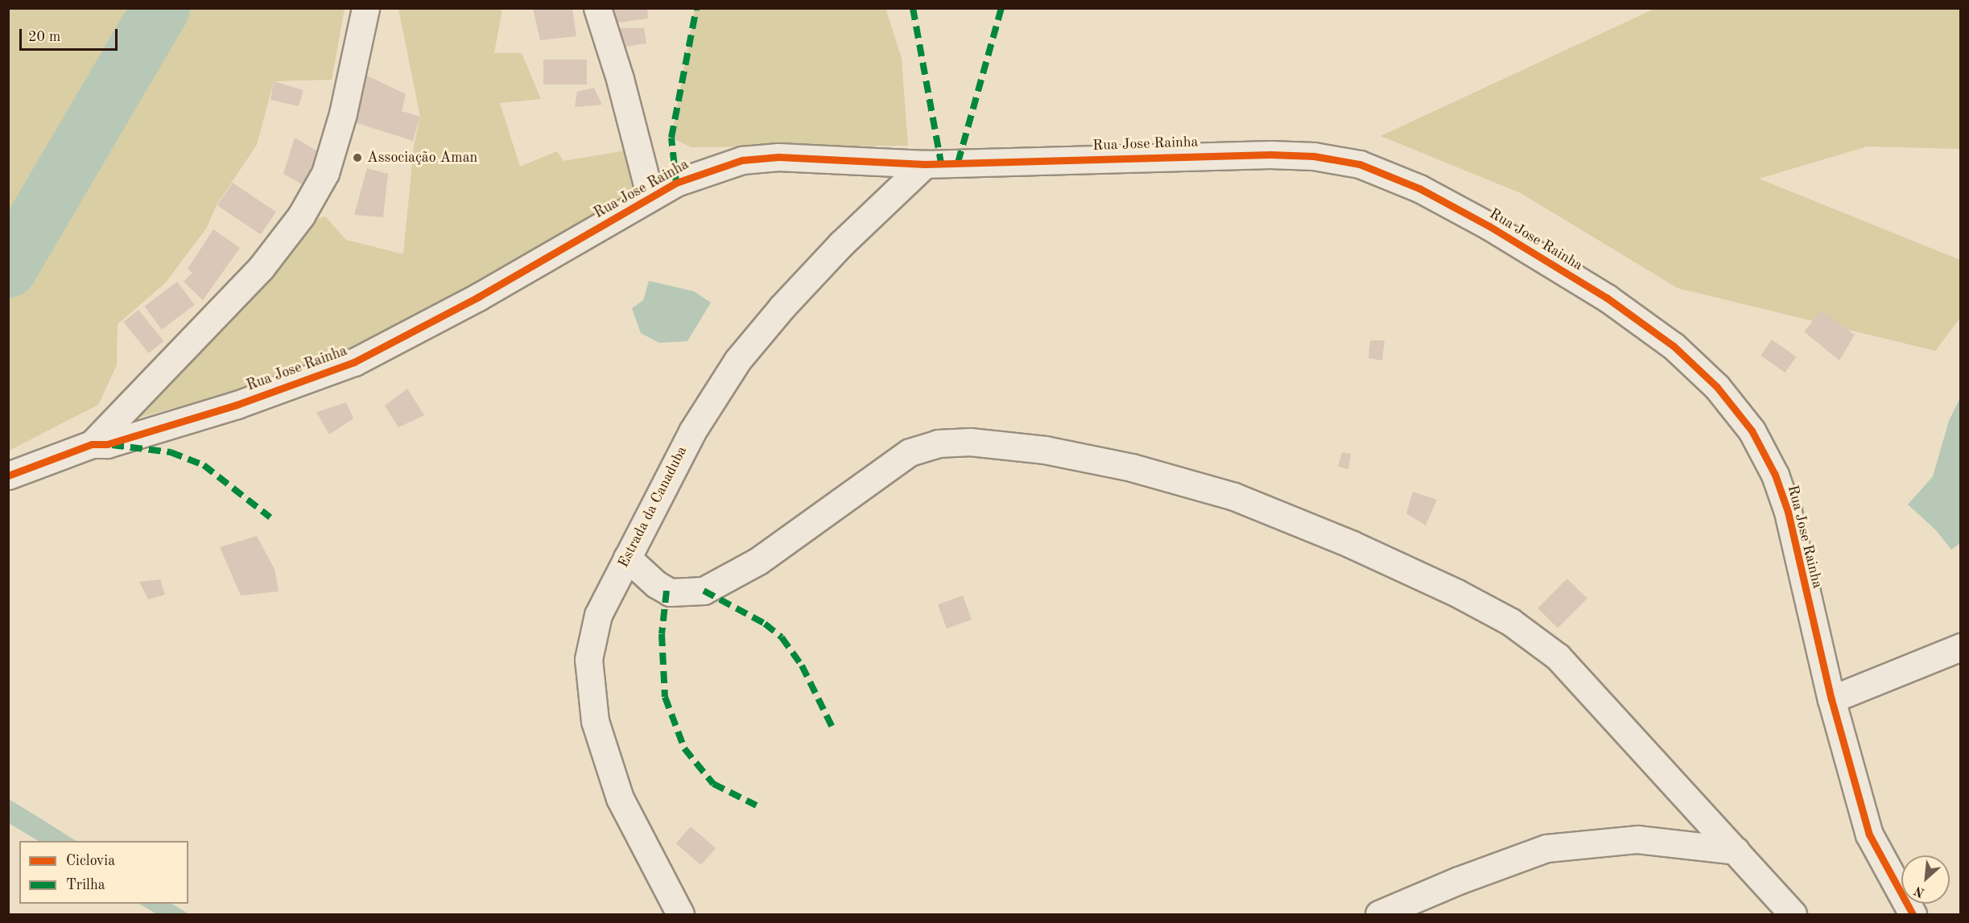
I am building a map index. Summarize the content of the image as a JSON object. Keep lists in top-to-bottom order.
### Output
{
  "streets": {
    "street": ["Rua Jose Rainha", "Estrada da Canaduba"]
  },
  "crossings": [
    ["Rua Jose Rainha", "Estrada da Canaduba"]
  ],
  "places": ["Associação Aman"],
  "legend": ["Ciclovia", "Trilha"],
  "scale_bar": "20 m",
  "north": "bottom left"
}
